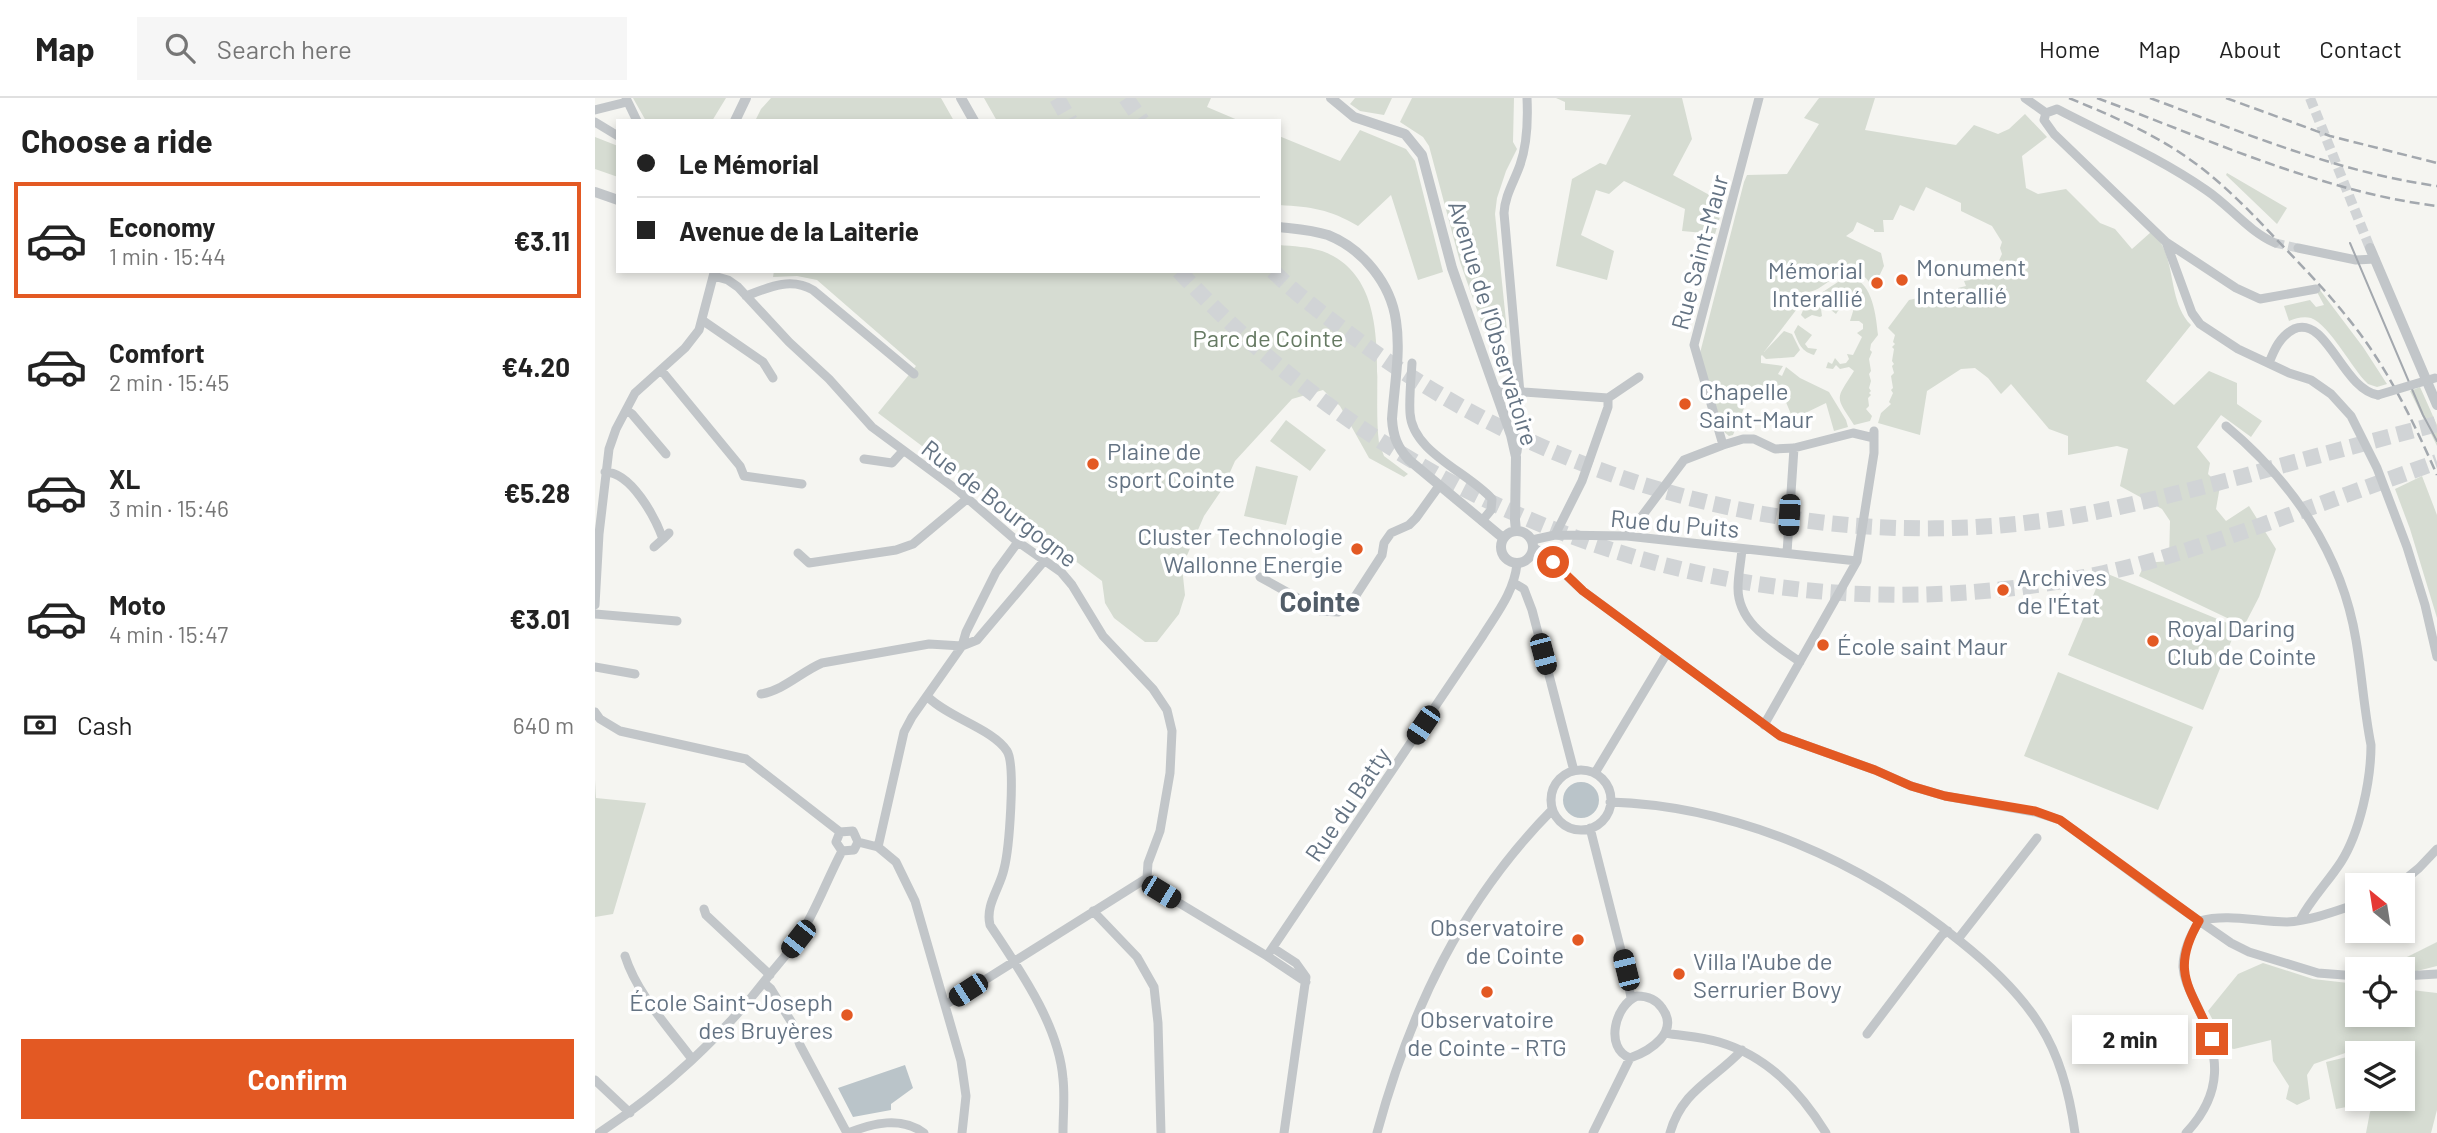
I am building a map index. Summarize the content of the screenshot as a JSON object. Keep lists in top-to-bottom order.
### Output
{
  "streets": {
    "street": [
      "Rue Saint-Maur",
      "Avenue de l'Observatoire",
      "Rue de Bourgogne",
      "Rue du Puits",
      "Rue du Batty"
    ]
  },
  "crossings": [
    ["Avenue de l'Observatoire", "Rue du Puits"],
    ["Avenue de l'Observatoire", "Rue du Batty"],
    ["Rue du Puits", "Rue du Batty"]
  ],
  "districts": ["Cointe"],
  "parks": ["Parc de Cointe"],
  "places": [
    "Monument Interallié",
    "Mémorial Interallié",
    "Chapelle Saint-Maur",
    "Plaine de sport Cointe",
    "Cluster Technologie Wallonne Energie",
    "Archives de l'État",
    "Royal Daring Club de Cointe",
    "École saint Maur",
    "Observatoire de Cointe",
    "Villa l'Aube de Serrurier Bovy",
    "Observatoire de Cointe - RTG",
    "École Saint-Joseph des Bruyères"
  ],
  "north": "top left",
  "page": {
    "header": "Map",
    "search": "Search here",
    "nav": [
      "Home",
      "Map",
      "About",
      "Contact"
    ],
    "heading": "Choose a ride",
    "banner": ["Le Mémorial", "Avenue de la Laiterie"],
    "list": [
      {
        "name": "Economy",
        "note": "1 min · 15:44",
        "value": "€3.11"
      },
      {
        "name": "Comfort",
        "note": "2 min · 15:45",
        "value": "€4.20"
      },
      {
        "name": "XL",
        "note": "3 min · 15:46",
        "value": "€5.28"
      },
      {
        "name": "Moto",
        "note": "4 min · 15:47",
        "value": "€3.01"
      }
    ],
    "pay": ["Cash", "640 m"],
    "bubble": "2 min",
    "buttons": "Confirm"
  }
}
